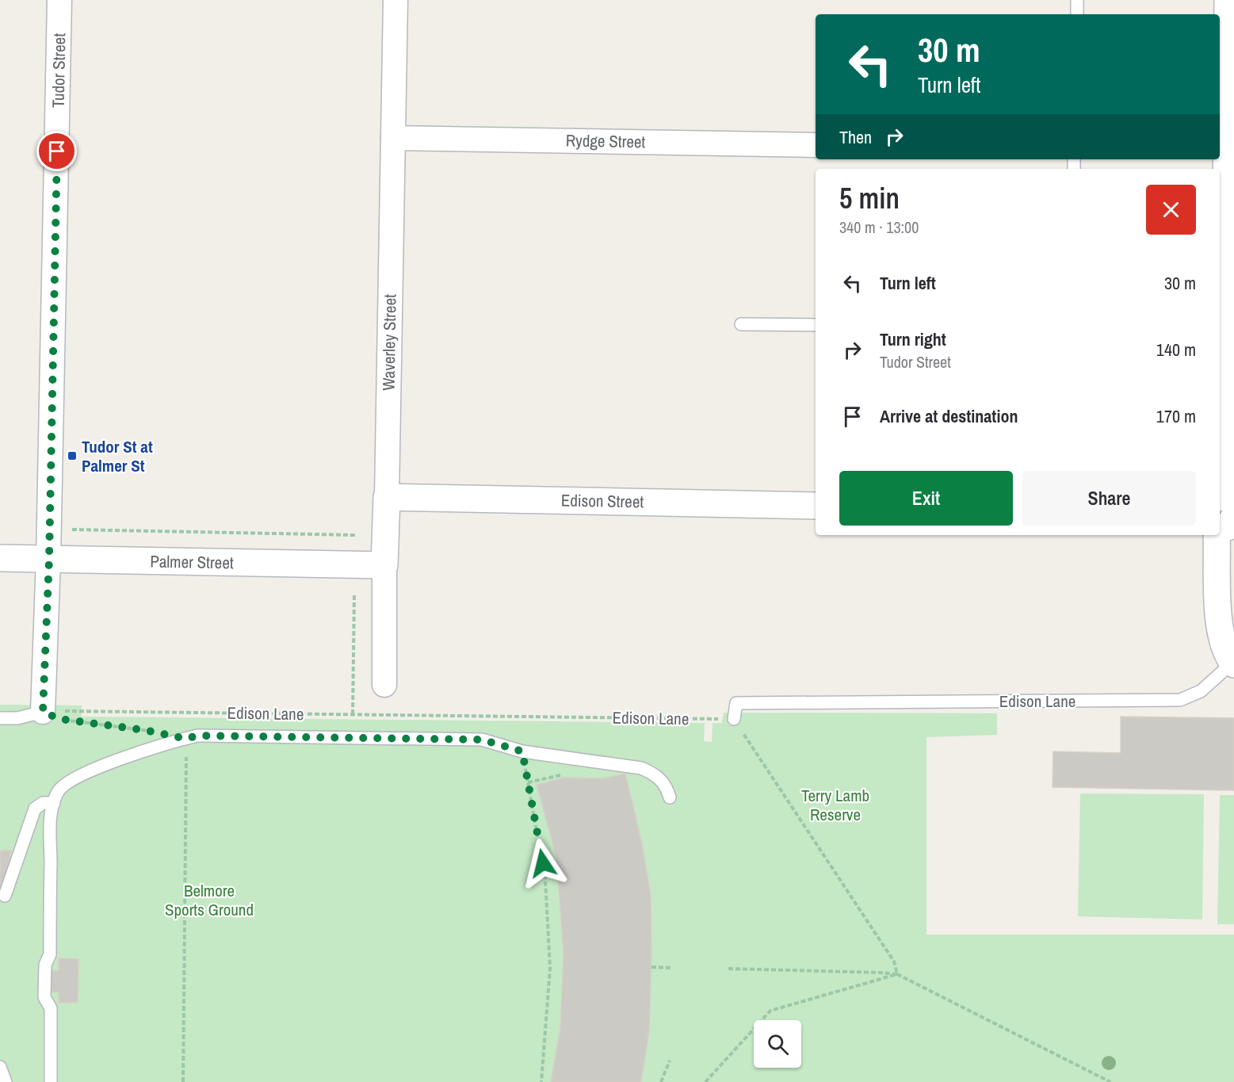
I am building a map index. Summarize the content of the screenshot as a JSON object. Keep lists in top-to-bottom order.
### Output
{
  "streets": {
    "street": [
      "Tudor Street",
      "Rydge Street",
      "Waverley Street",
      "Edison Street",
      "Palmer Street"
    ],
    "lane": ["Edison Lane"]
  },
  "crossings": [
    ["Tudor Street", "Palmer Street"],
    ["Tudor Street", "Edison Lane"],
    ["Rydge Street", "Waverley Street"],
    ["Waverley Street", "Edison Street"],
    ["Waverley Street", "Palmer Street"]
  ],
  "parks": ["Terry Lamb Reserve", "Belmore Sports Ground"],
  "places": {
    "transit": ["Tudor St at Palmer St"]
  },
  "page": {
    "turn": ["30 m", "Turn left"],
    "then": "Then",
    "heading": ["5 min", "340 m · 13:00"],
    "list": [
      {
        "name": "Turn left",
        "value": "30 m"
      },
      {
        "name": "Turn right",
        "note": "Tudor Street",
        "value": "140 m"
      },
      {
        "name": "Arrive at destination",
        "value": "170 m"
      }
    ],
    "buttons": ["Exit", "Share"]
  }
}
